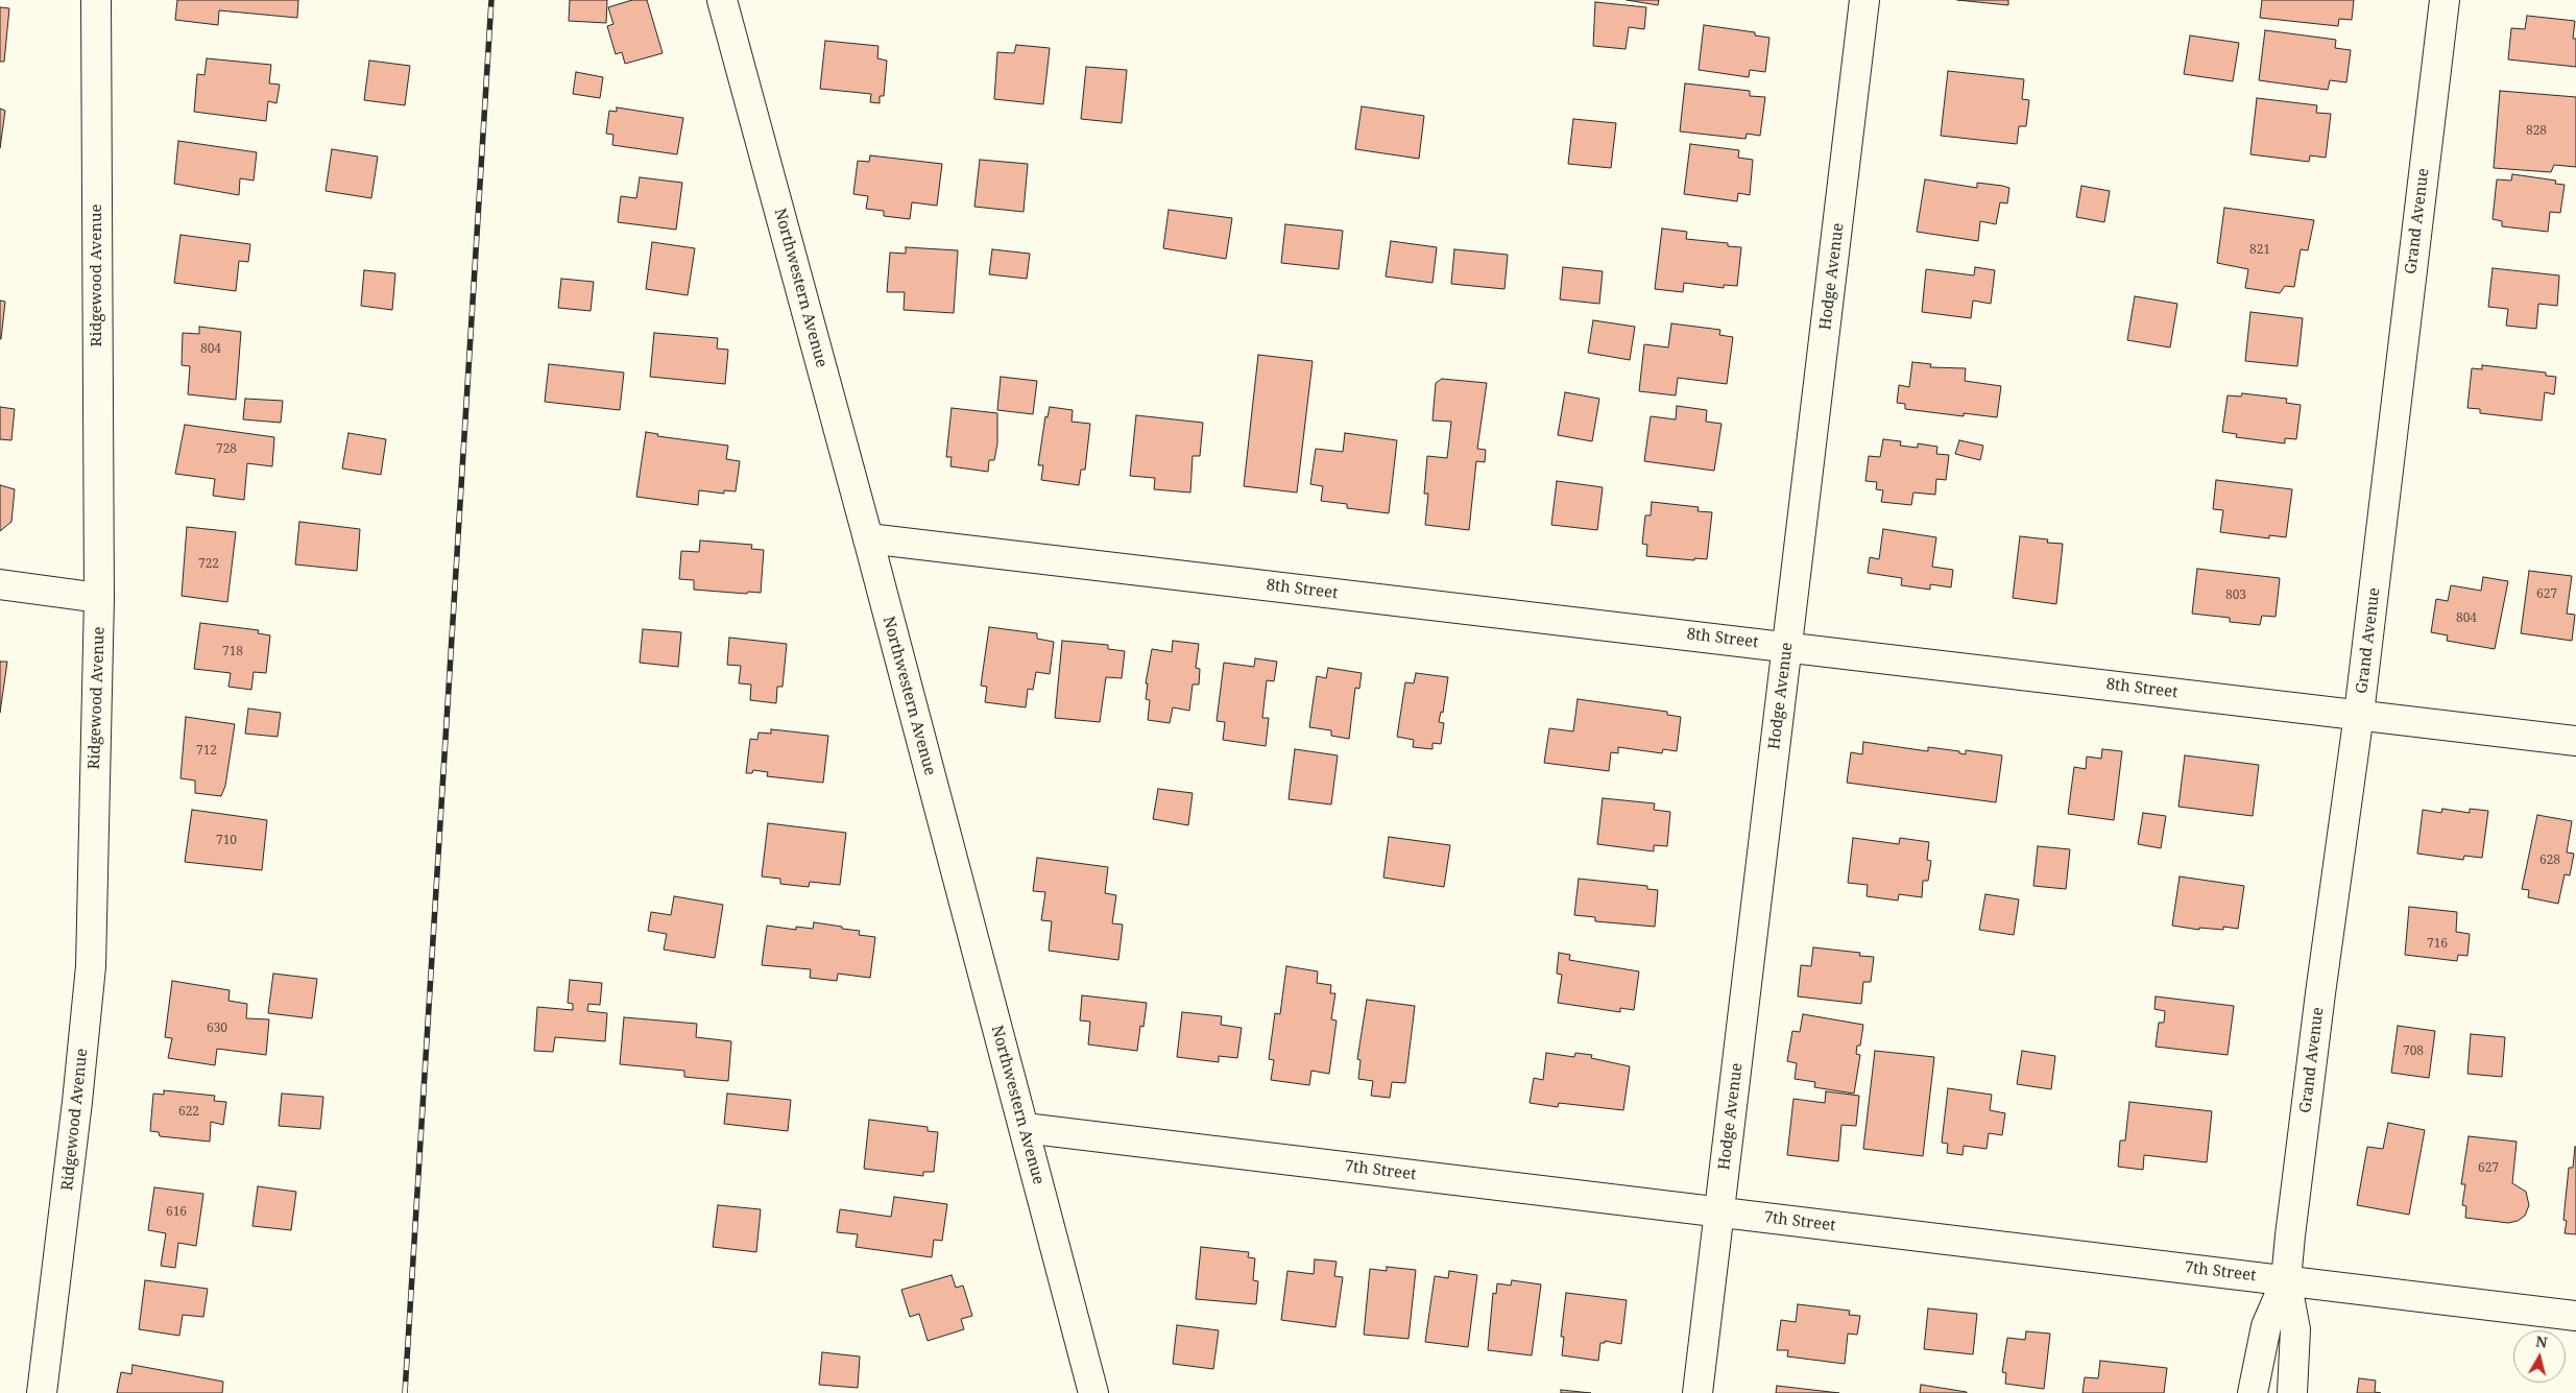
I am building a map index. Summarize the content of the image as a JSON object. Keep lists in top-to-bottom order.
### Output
{
  "streets": {
    "street": [
      "Grand Avenue",
      "Ridgewood Avenue",
      "Hodge Avenue",
      "Northwestern Avenue",
      "8th Street",
      "7th Street"
    ]
  },
  "crossings": [
    ["Grand Avenue", "8th Street"],
    ["Grand Avenue", "7th Street"],
    ["Hodge Avenue", "8th Street"],
    ["Hodge Avenue", "7th Street"],
    ["Northwestern Avenue", "8th Street"],
    ["Northwestern Avenue", "7th Street"]
  ],
  "house_numbers": [
    "828",
    "821",
    "804",
    "728",
    "722",
    "627",
    "803",
    "804",
    "718",
    "712",
    "710",
    "628",
    "716",
    "630",
    "708",
    "622",
    "627",
    "616"
  ],
  "north": "top"
}
